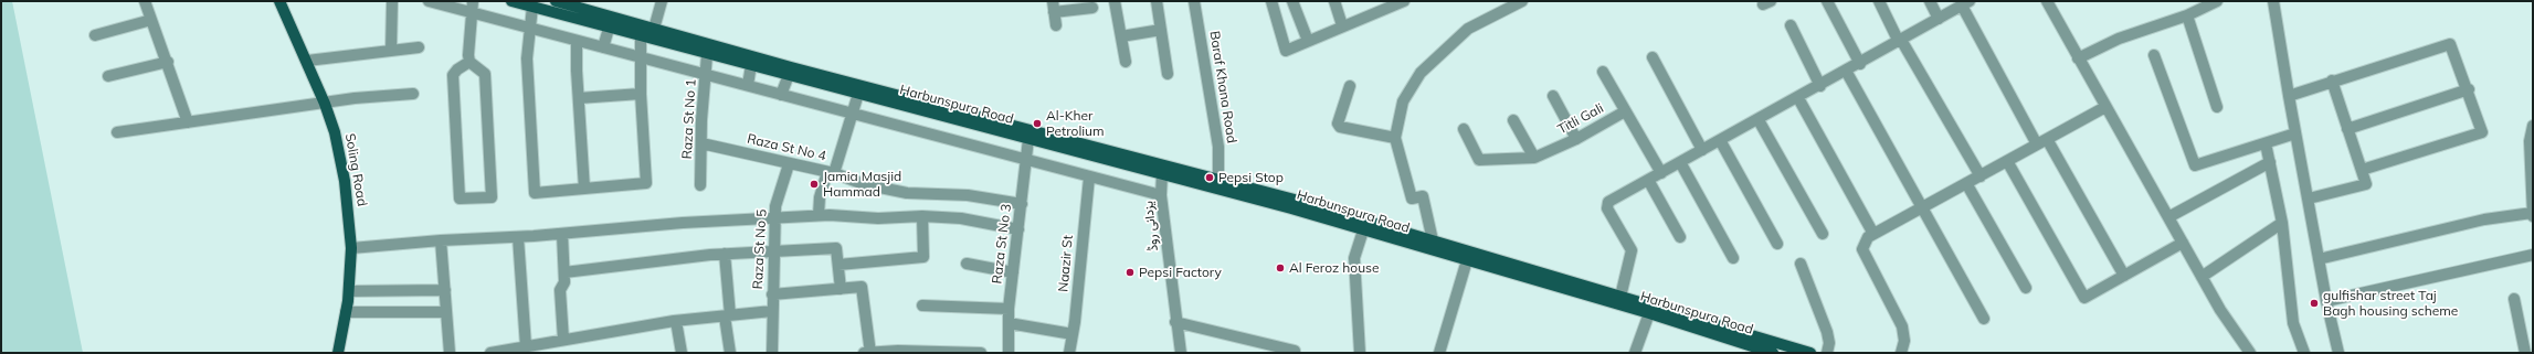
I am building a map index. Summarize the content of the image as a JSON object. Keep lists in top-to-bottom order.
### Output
{
  "streets": {
    "main road": ["Harbunspura Road", "Soling Road"],
    "street": [
      "Baraf Khana Road",
      "Raza St No 1",
      "Titli Gali",
      "Raza St No 4",
      "یزدانی روڈ",
      "Raza St No 3",
      "Raza St No 5",
      "Naazir St"
    ]
  },
  "crossings": [
    ["Baraf Khana Road", "Harbunspura Road"],
    ["Harbunspura Road", "Raza St No 1"],
    ["Harbunspura Road", "یزدانی روڈ"],
    ["Harbunspura Road", "Raza St No 3"],
    ["Raza St No 1", "Raza St No 4"],
    ["Raza St No 4", "Raza St No 3"],
    ["Raza St No 4", "Raza St No 5"]
  ],
  "places": [
    "Al-Kher Petrolium",
    "Pepsi Stop",
    "Jamia Masjid Hammad",
    "Al Feroz house",
    "Pepsi Factory",
    "gulfishar street Taj Bagh housing scheme"
  ]
}
